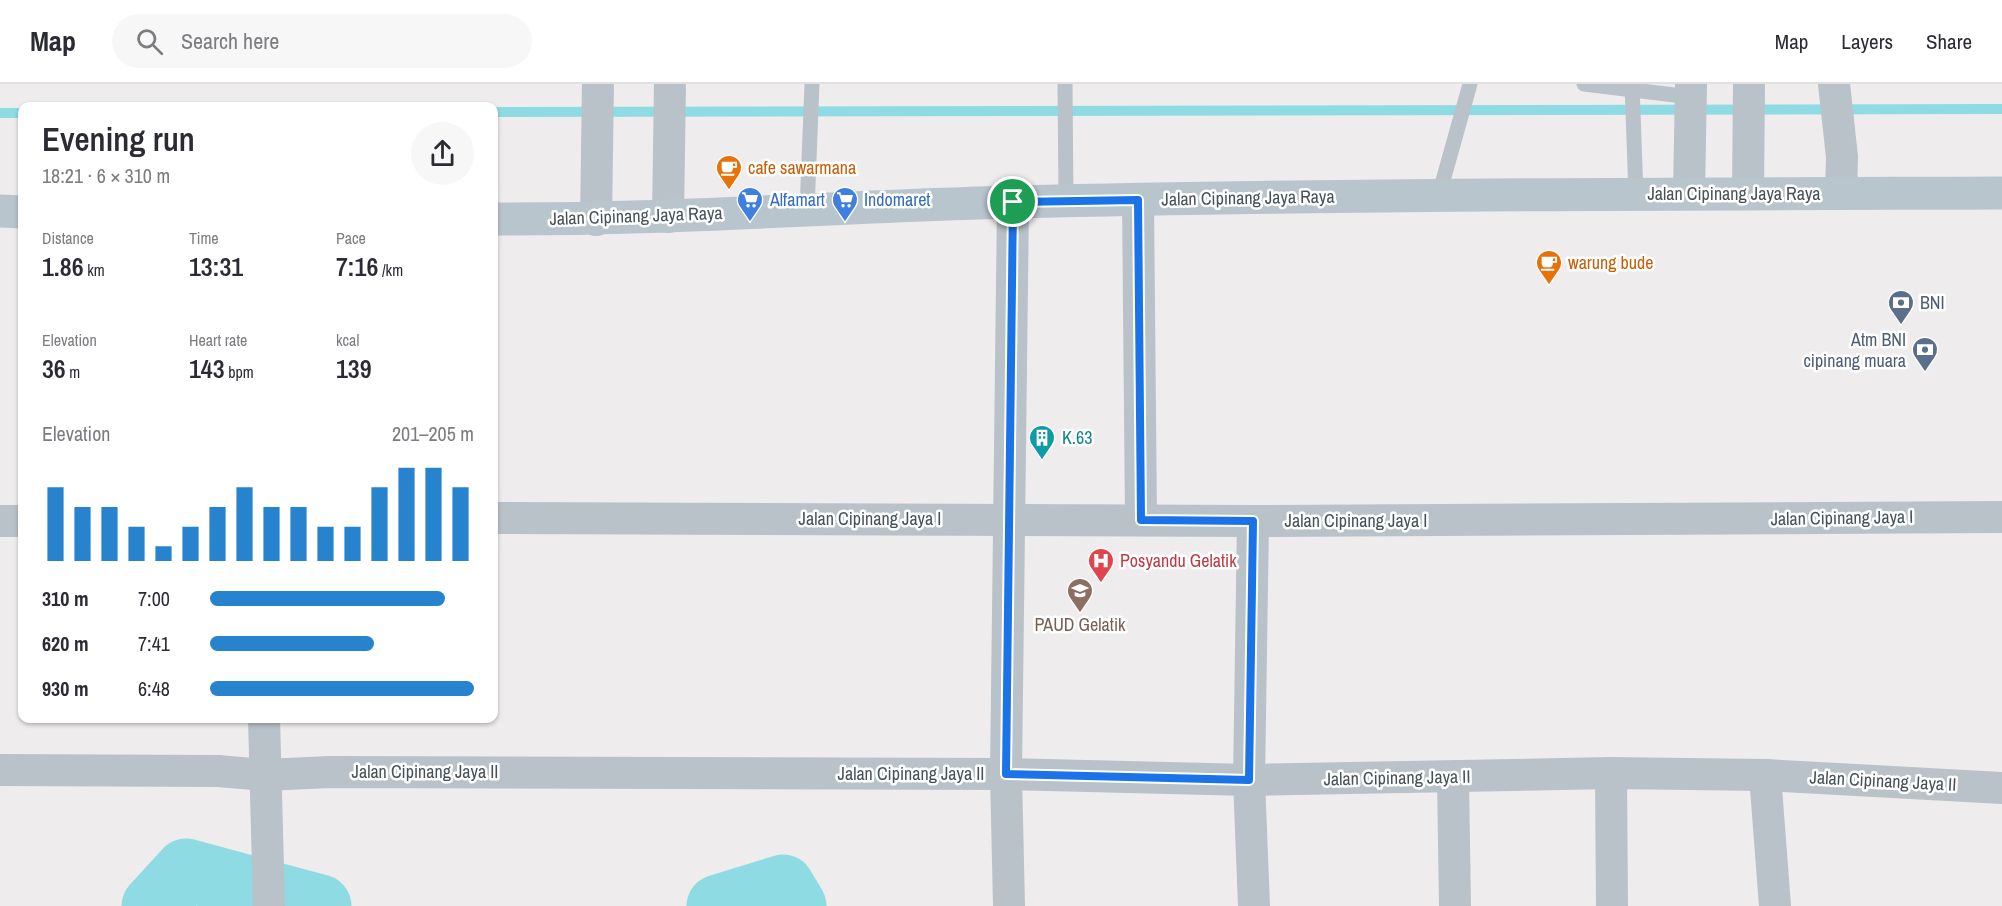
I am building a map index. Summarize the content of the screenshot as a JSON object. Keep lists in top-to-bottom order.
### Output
{
  "streets": {
    "main road": ["Jalan Cipinang Jaya Raya"],
    "street": ["Jalan Cipinang Jaya I", "Jalan Cipinang Jaya II"]
  },
  "places": {
    "cafe": ["cafe sawarmana", "warung bude"],
    "supermarket": ["Alfamart", "Indomaret"],
    "bank": ["BNI", "Atm BNI cipinang muara"],
    "building": ["K.63"],
    "hospital": ["Posyandu Gelatik"],
    "school or university": ["PAUD Gelatik"]
  },
  "page": {
    "header": "Map",
    "search": "Search here",
    "nav": ["Map", "Layers", "Share"],
    "heading": ["Evening run", "18:21 · 6 × 310 m"],
    "stats": [
      ["Distance", "1.86 km"],
      ["Time", "13:31"],
      ["Pace", "7:16 /km"],
      ["Elevation", "36 m"],
      ["Heart rate", "143 bpm"],
      ["kcal", "139"]
    ],
    "chart": ["Elevation", "201–205 m"],
    "list": [
      {
        "name": "310 m",
        "note": "7:00"
      },
      {
        "name": "620 m",
        "note": "7:41"
      },
      {
        "name": "930 m",
        "note": "6:48"
      }
    ]
  }
}
